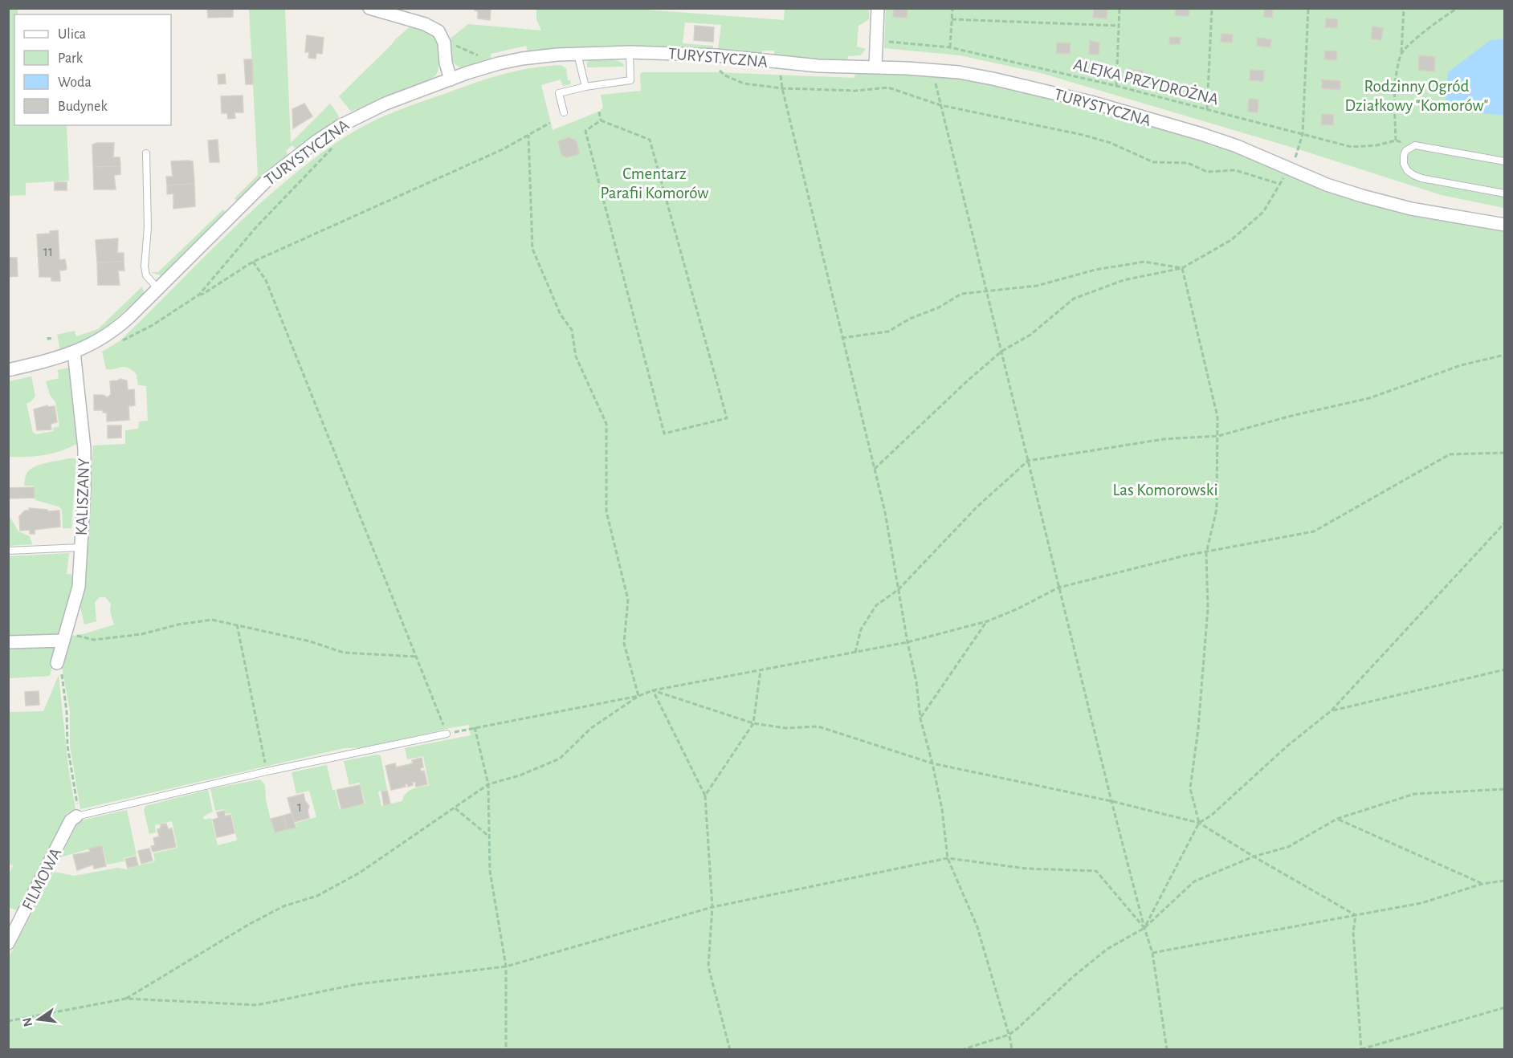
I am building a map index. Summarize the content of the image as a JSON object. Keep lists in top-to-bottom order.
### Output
{
  "streets": {
    "street": ["TURYSTYCZNA", "KALISZANY", "FILMOWA"],
    "path": ["ALEJKA PRZYDROŻNA"]
  },
  "crossings": [
    ["TURYSTYCZNA", "KALISZANY"]
  ],
  "parks": ["Rodzinny Ogród Działkowy \"Komorów\"", "Cmentarz Parafii Komorów", "Las Komorowski"],
  "house_numbers": ["11", "1"],
  "legend": [
    "Ulica",
    "Park",
    "Woda",
    "Budynek"
  ],
  "north": "left"
}
